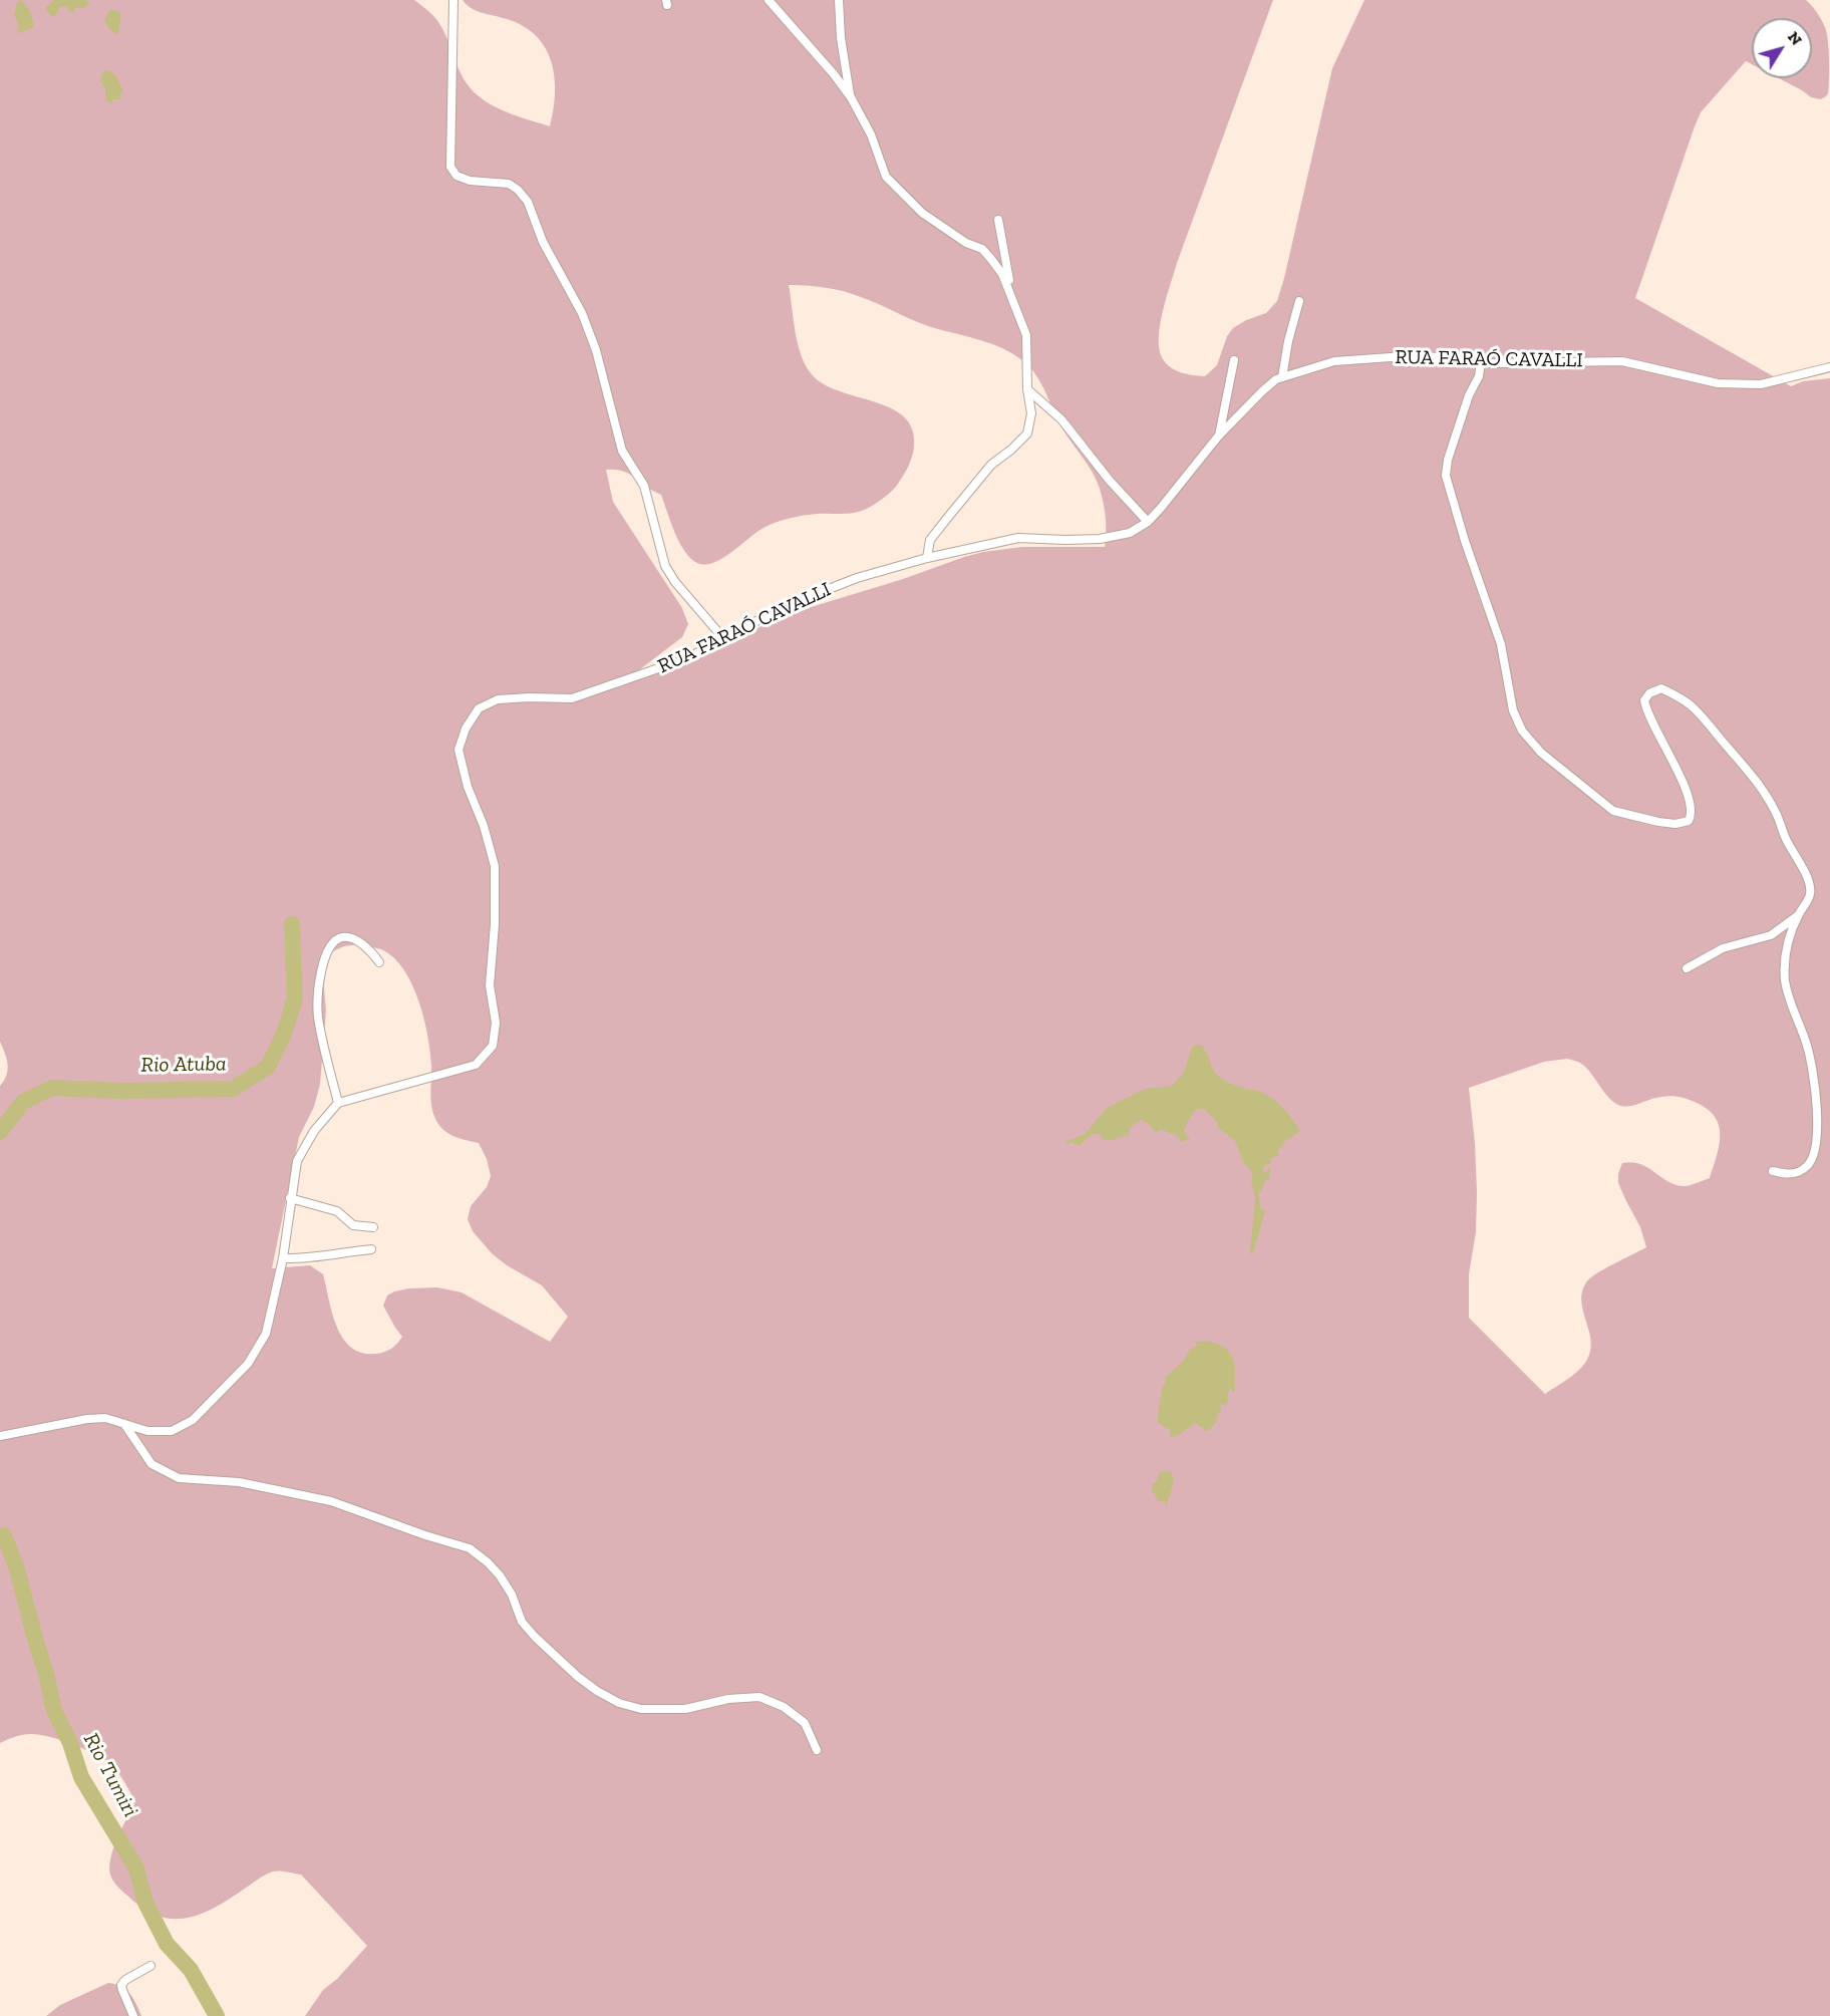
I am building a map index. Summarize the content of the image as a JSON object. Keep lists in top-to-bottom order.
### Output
{
  "streets": {
    "street": ["RUA FARAÓ CAVALLI"]
  },
  "water": ["Rio Atuba", "Rio Tumiri"],
  "north": "top right"
}
